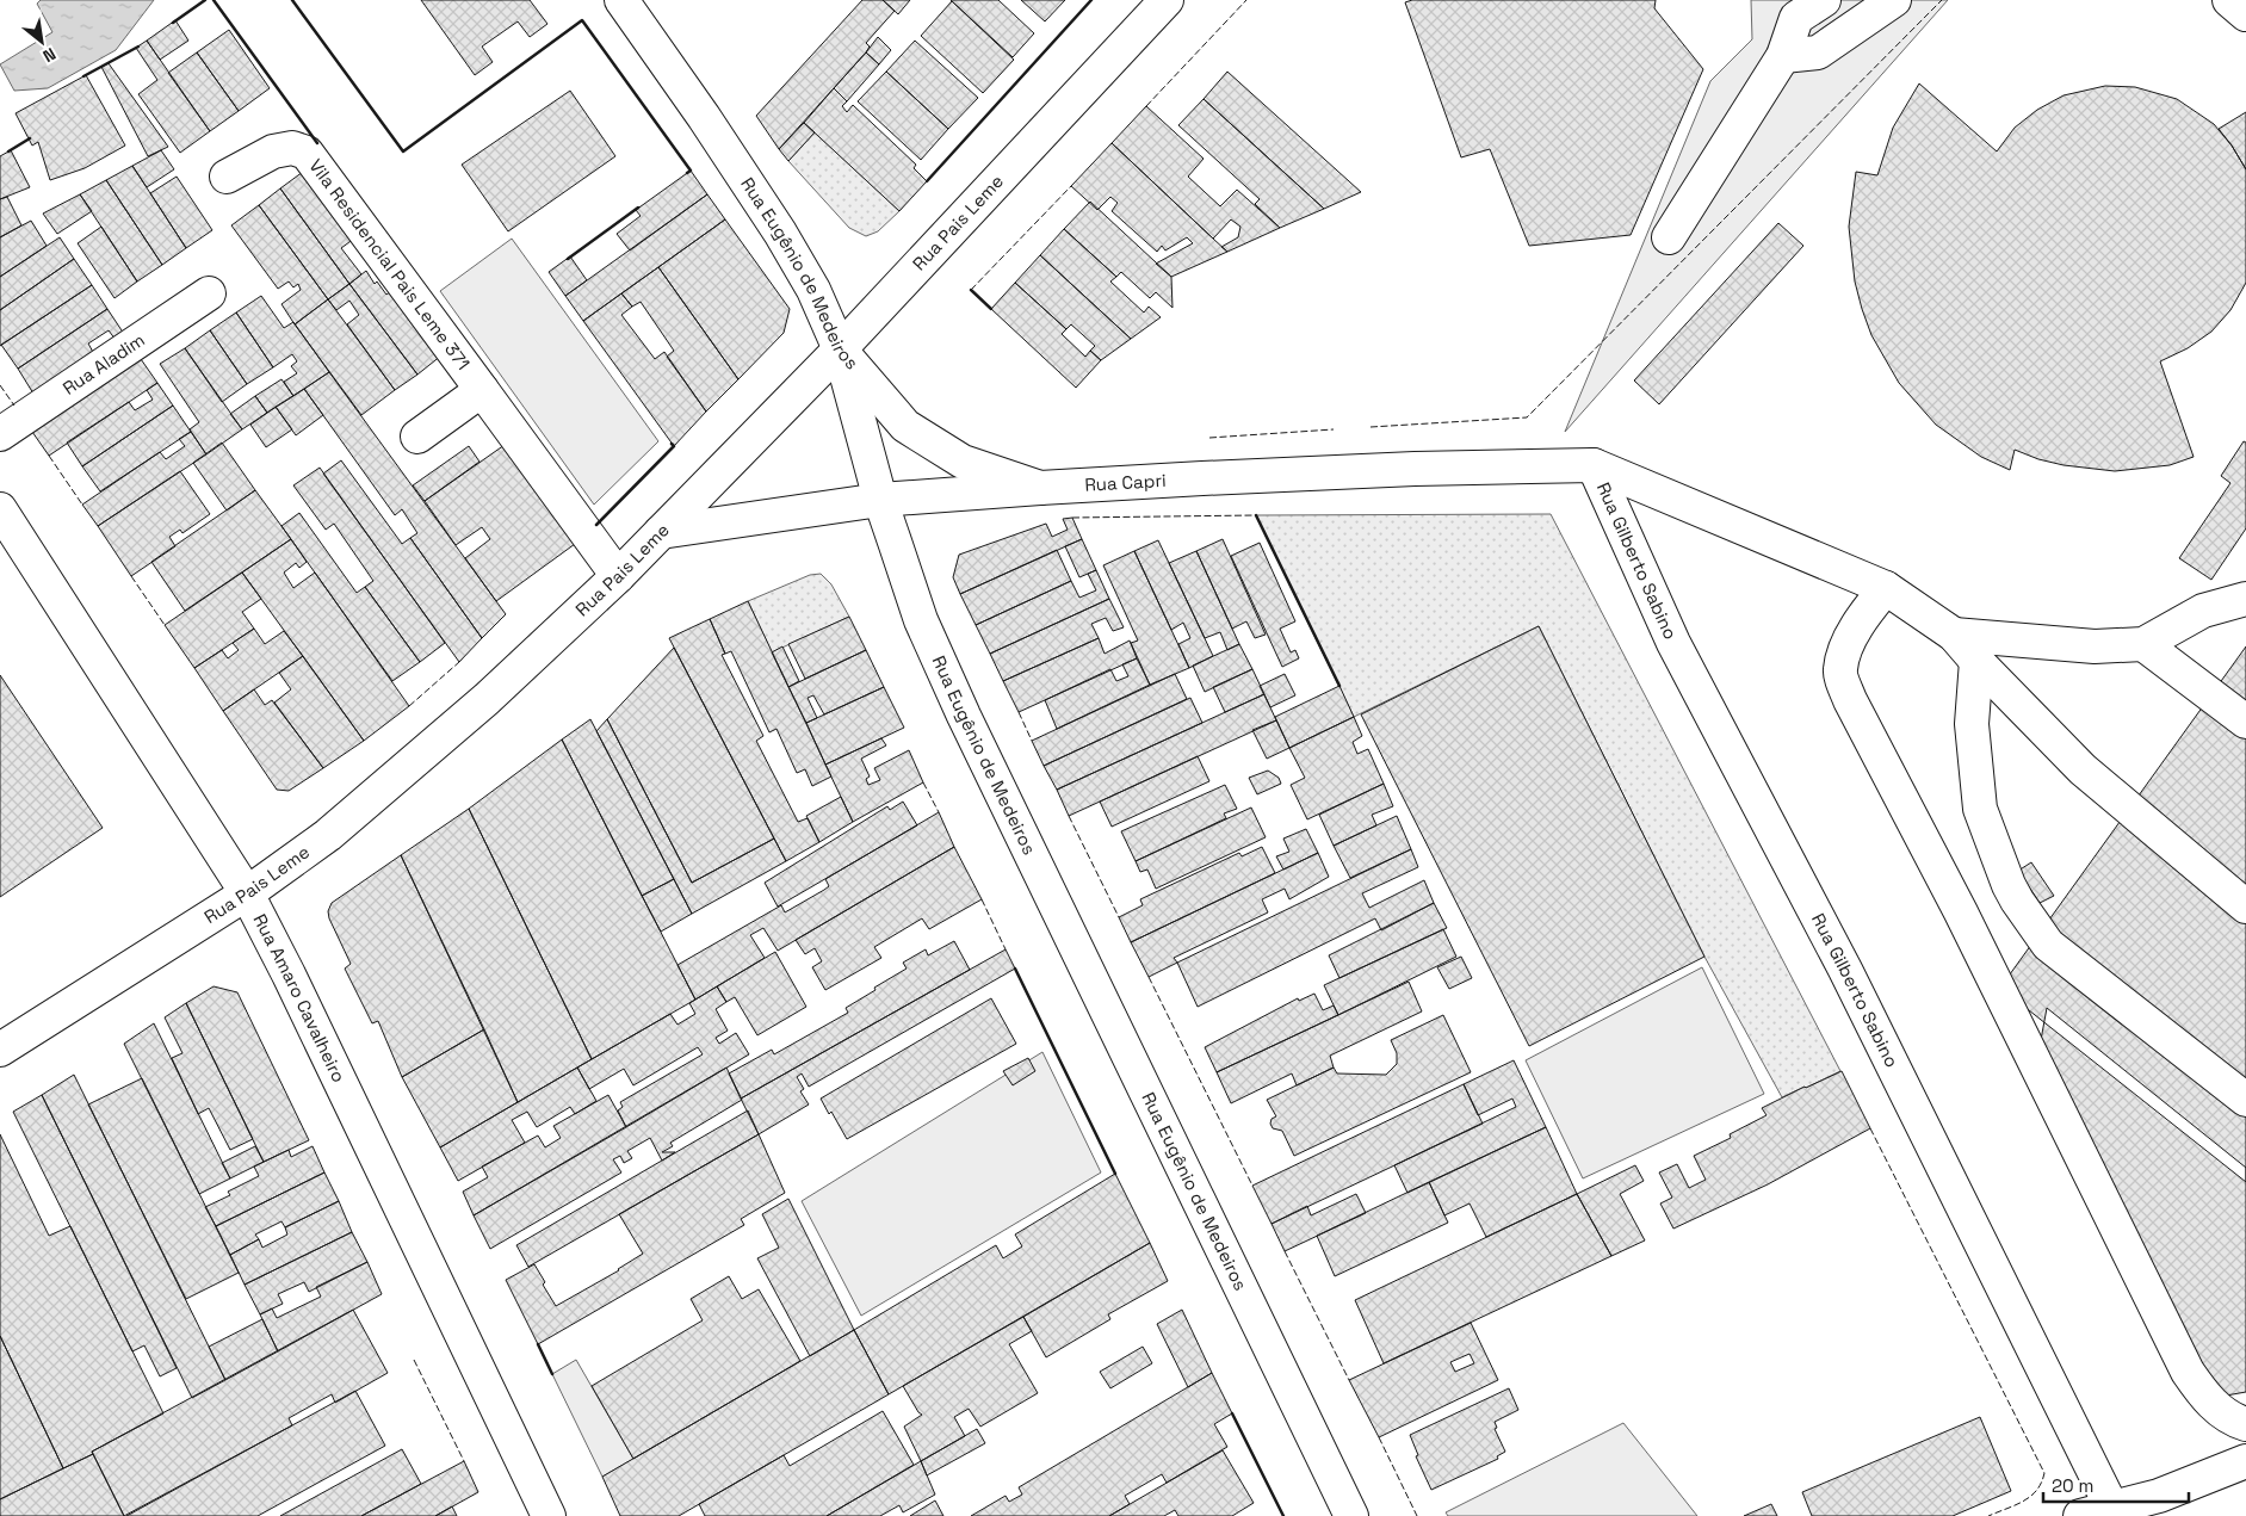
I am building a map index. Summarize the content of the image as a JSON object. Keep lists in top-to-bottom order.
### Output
{
  "streets": {
    "main road": [
      "Rua Pais Leme",
      "Vila Residencial Pais Leme 371",
      "Rua Eugênio de Medeiros",
      "Rua Aladim",
      "Rua Capri",
      "Rua Gilberto Sabino",
      "Rua Amaro Cavalheiro"
    ]
  },
  "crossings": [
    ["Rua Pais Leme", "Vila Residencial Pais Leme 371"],
    ["Rua Pais Leme", "Rua Eugênio de Medeiros"],
    ["Rua Pais Leme", "Rua Capri"],
    ["Rua Pais Leme", "Rua Amaro Cavalheiro"],
    ["Rua Eugênio de Medeiros", "Rua Capri"],
    ["Rua Capri", "Rua Gilberto Sabino"]
  ],
  "scale_bar": "20 m",
  "north": "bottom right"
}
